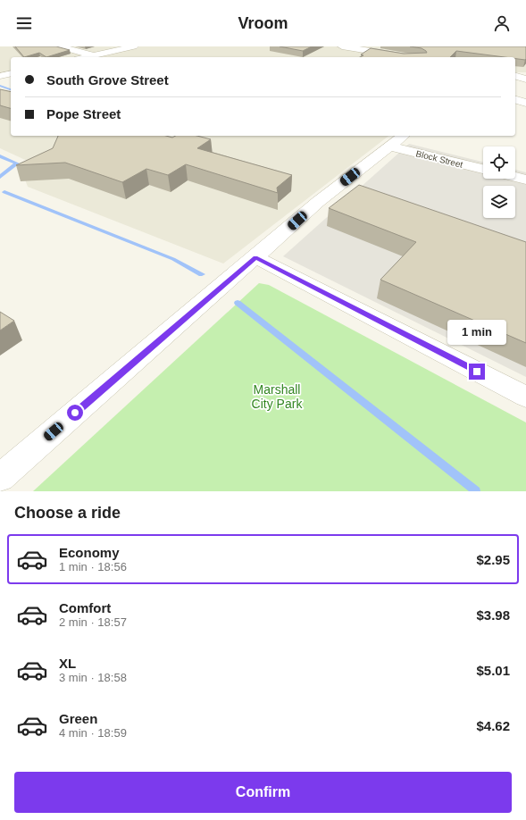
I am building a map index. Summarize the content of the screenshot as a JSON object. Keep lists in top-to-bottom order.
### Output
{
  "streets": {
    "street": ["Block Street"]
  },
  "parks": ["Marshall City Park"],
  "page": {
    "header": "Vroom",
    "banner": ["South Grove Street", "Pope Street"],
    "bubble": "1 min",
    "heading": "Choose a ride",
    "list": [
      {
        "name": "Economy",
        "note": "1 min · 18:56",
        "value": "$2.95"
      },
      {
        "name": "Comfort",
        "note": "2 min · 18:57",
        "value": "$3.98"
      },
      {
        "name": "XL",
        "note": "3 min · 18:58",
        "value": "$5.01"
      },
      {
        "name": "Green",
        "note": "4 min · 18:59",
        "value": "$4.62"
      }
    ],
    "buttons": "Confirm"
  }
}
